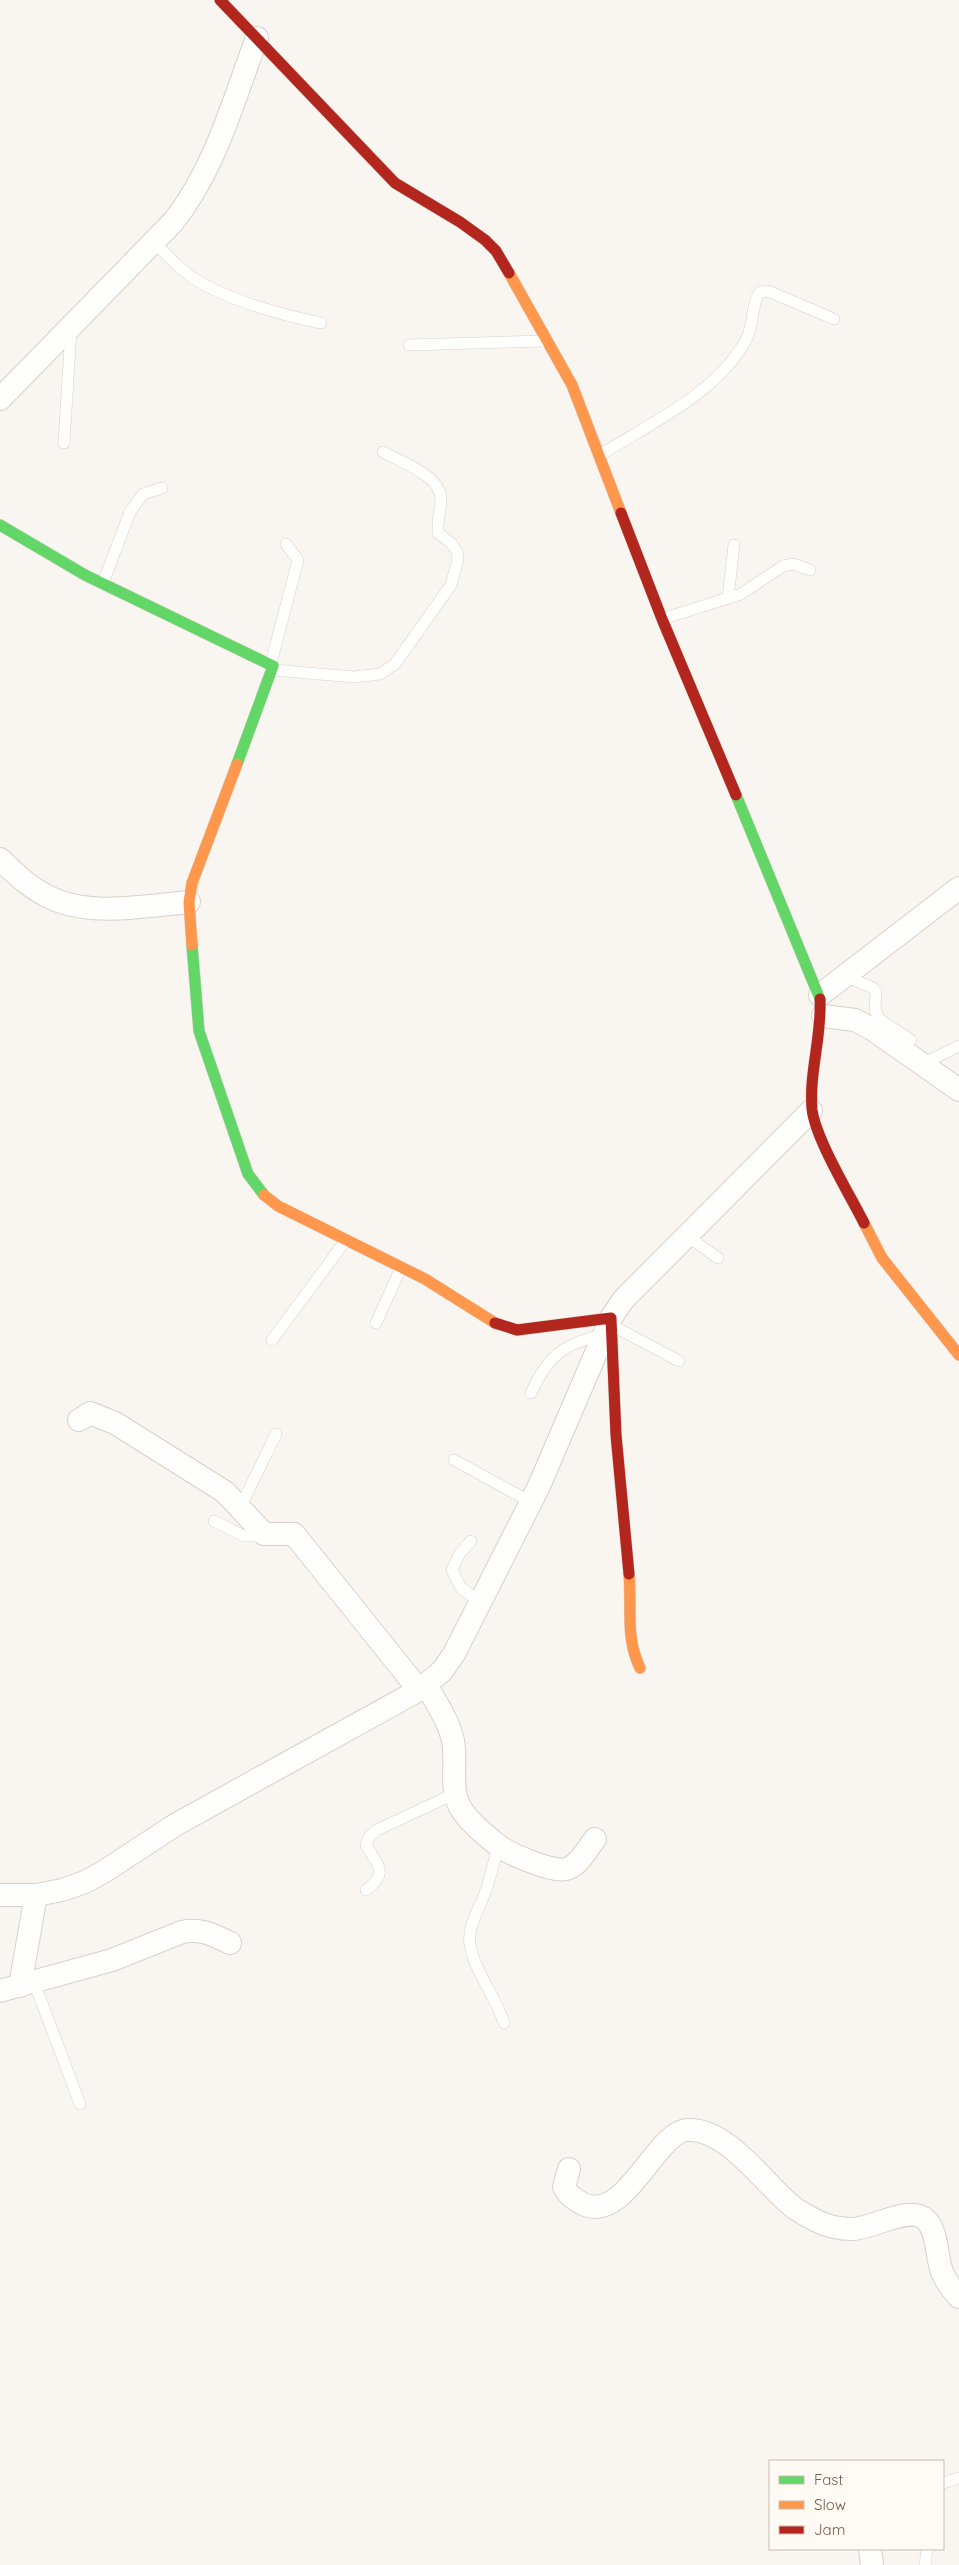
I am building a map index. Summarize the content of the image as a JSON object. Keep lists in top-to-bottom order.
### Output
{
  "legend": ["Fast", "Slow", "Jam"]
}
